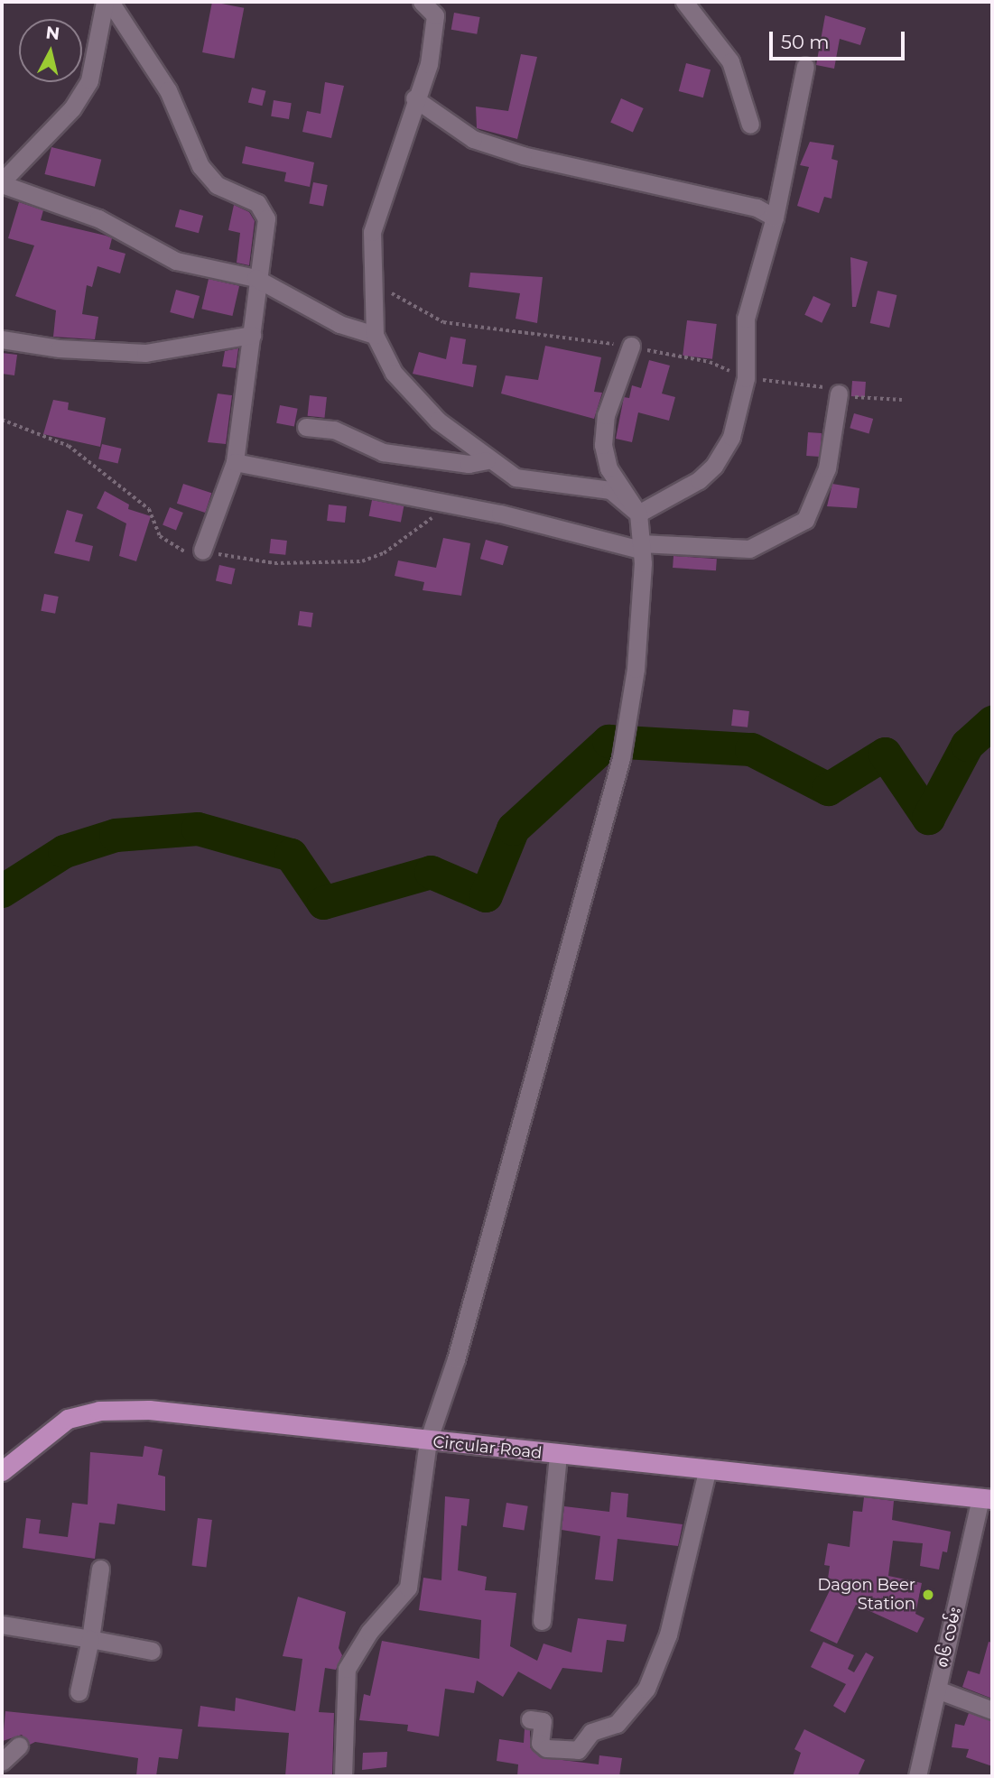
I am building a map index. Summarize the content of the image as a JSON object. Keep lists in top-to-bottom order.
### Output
{
  "streets": {
    "main road": ["Circular Road"],
    "street": ["၈၆ လမ်း"]
  },
  "crossings": [
    ["Circular Road", "၈၆ လမ်း"]
  ],
  "places": ["Dagon Beer Station"],
  "scale_bar": "50 m",
  "north": "top"
}
